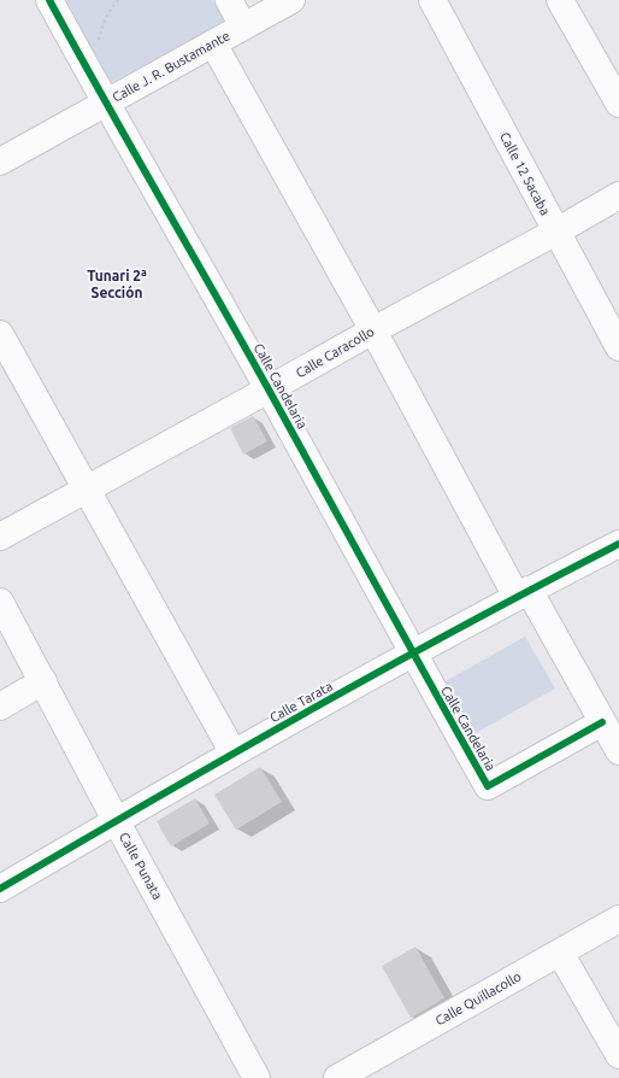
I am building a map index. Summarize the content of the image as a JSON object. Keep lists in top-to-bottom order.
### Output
{
  "streets": {
    "street": [
      "Calle J. R. Bustamante",
      "Calle 12 Sacaba",
      "Calle Caracollo",
      "Calle Candelaria",
      "Calle Tarata",
      "Calle Punata",
      "Calle Quillacollo"
    ]
  },
  "crossings": [
    ["Calle J. R. Bustamante", "Calle Candelaria"],
    ["Calle 12 Sacaba", "Calle Caracollo"],
    ["Calle Caracollo", "Calle Candelaria"],
    ["Calle Candelaria", "Calle Tarata"],
    ["Calle Tarata", "Calle Punata"]
  ],
  "districts": ["Tunari 2ª Sección"]
}
